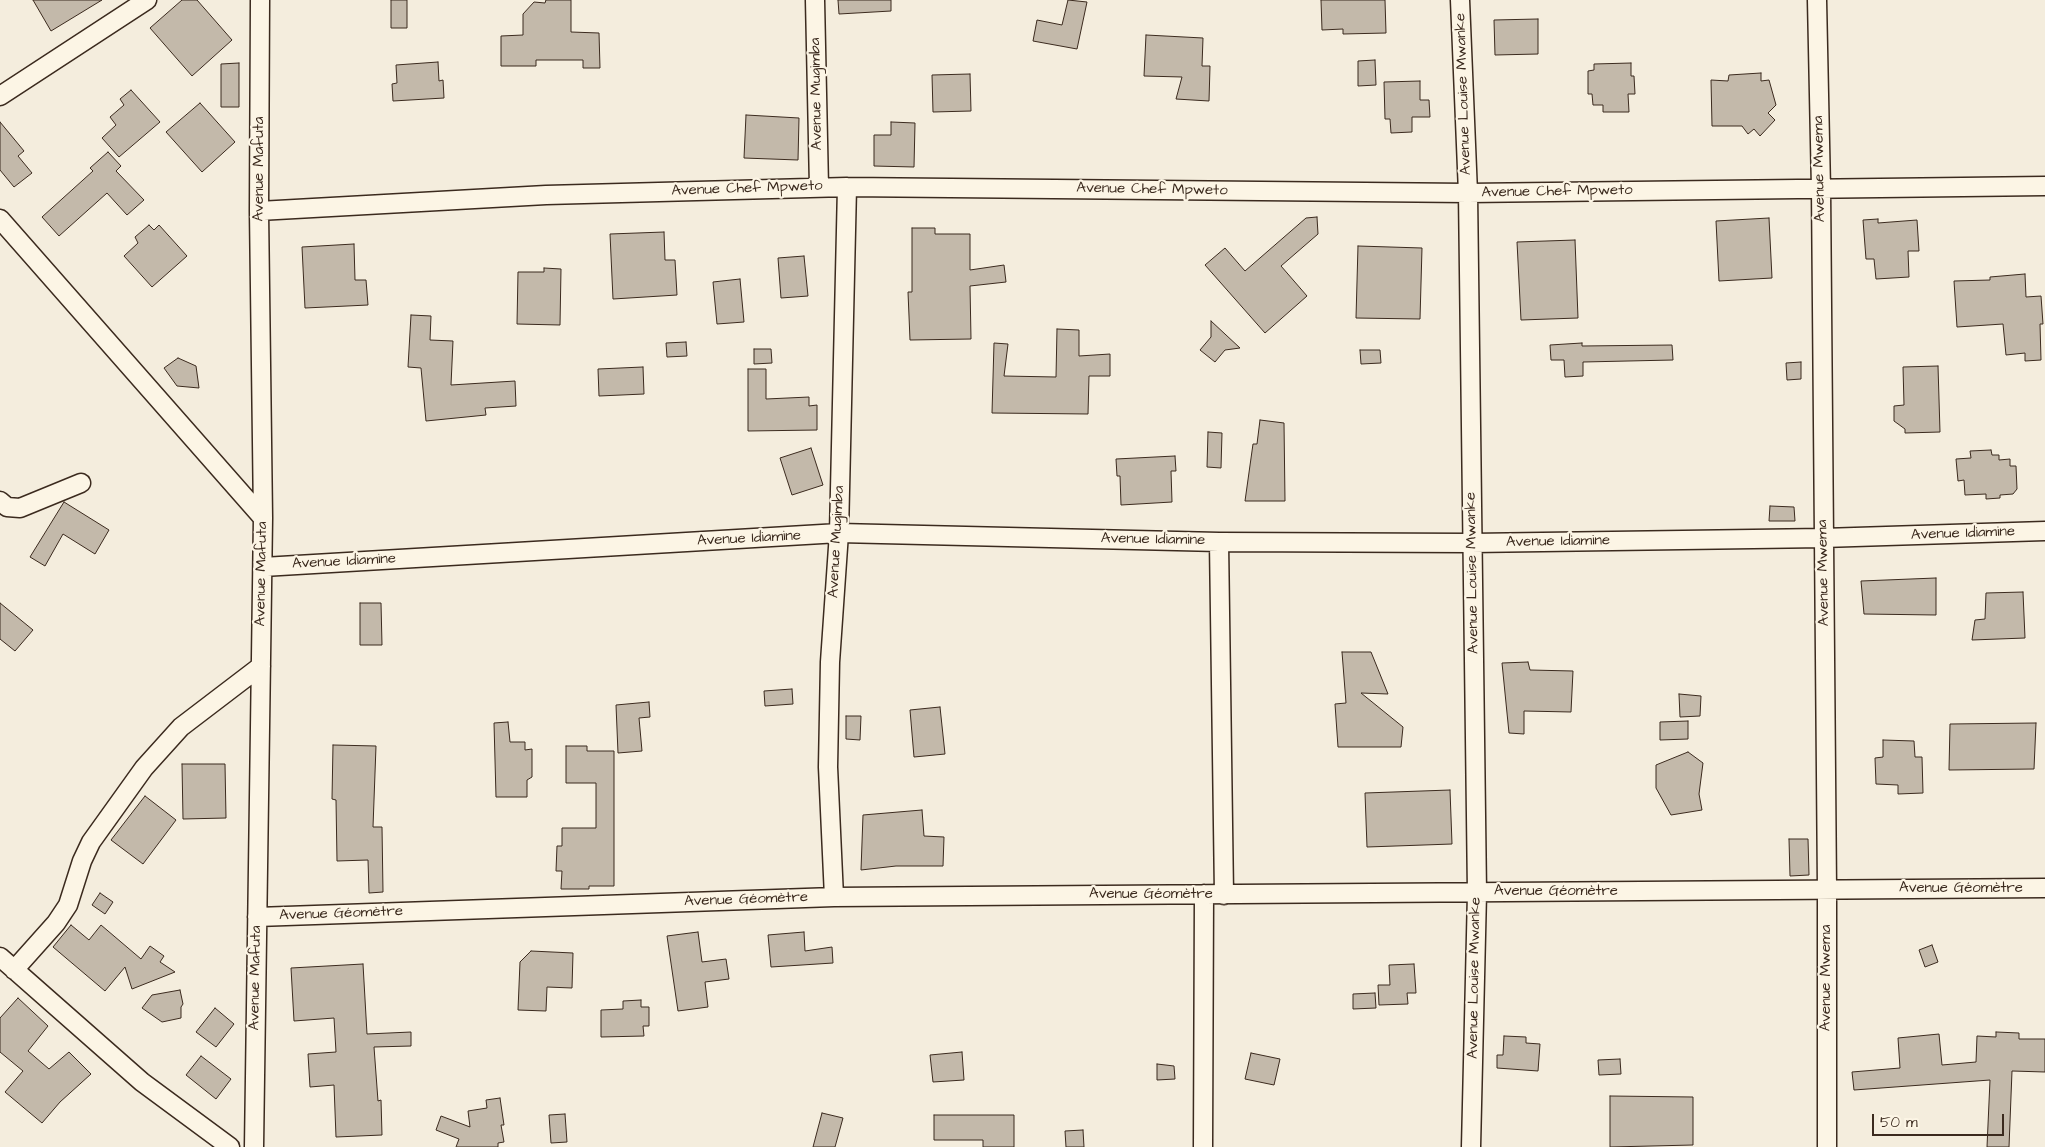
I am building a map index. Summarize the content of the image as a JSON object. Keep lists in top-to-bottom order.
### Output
{
  "streets": {
    "street": [
      "Avenue Mugimba",
      "Avenue Louise Mwanke",
      "Avenue Mafuta",
      "Avenue Mwema",
      "Avenue Chef Mpweto",
      "Avenue Idiamine",
      "Avenue Géomètre"
    ]
  },
  "crossings": [
    ["Avenue Mugimba", "Avenue Chef Mpweto"],
    ["Avenue Mugimba", "Avenue Idiamine"],
    ["Avenue Mugimba", "Avenue Géomètre"],
    ["Avenue Louise Mwanke", "Avenue Chef Mpweto"],
    ["Avenue Louise Mwanke", "Avenue Idiamine"],
    ["Avenue Louise Mwanke", "Avenue Géomètre"],
    ["Avenue Mafuta", "Avenue Chef Mpweto"],
    ["Avenue Mafuta", "Avenue Idiamine"],
    ["Avenue Mafuta", "Avenue Géomètre"],
    ["Avenue Mwema", "Avenue Chef Mpweto"],
    ["Avenue Mwema", "Avenue Idiamine"],
    ["Avenue Mwema", "Avenue Géomètre"]
  ],
  "scale_bar": "50 m"
}
